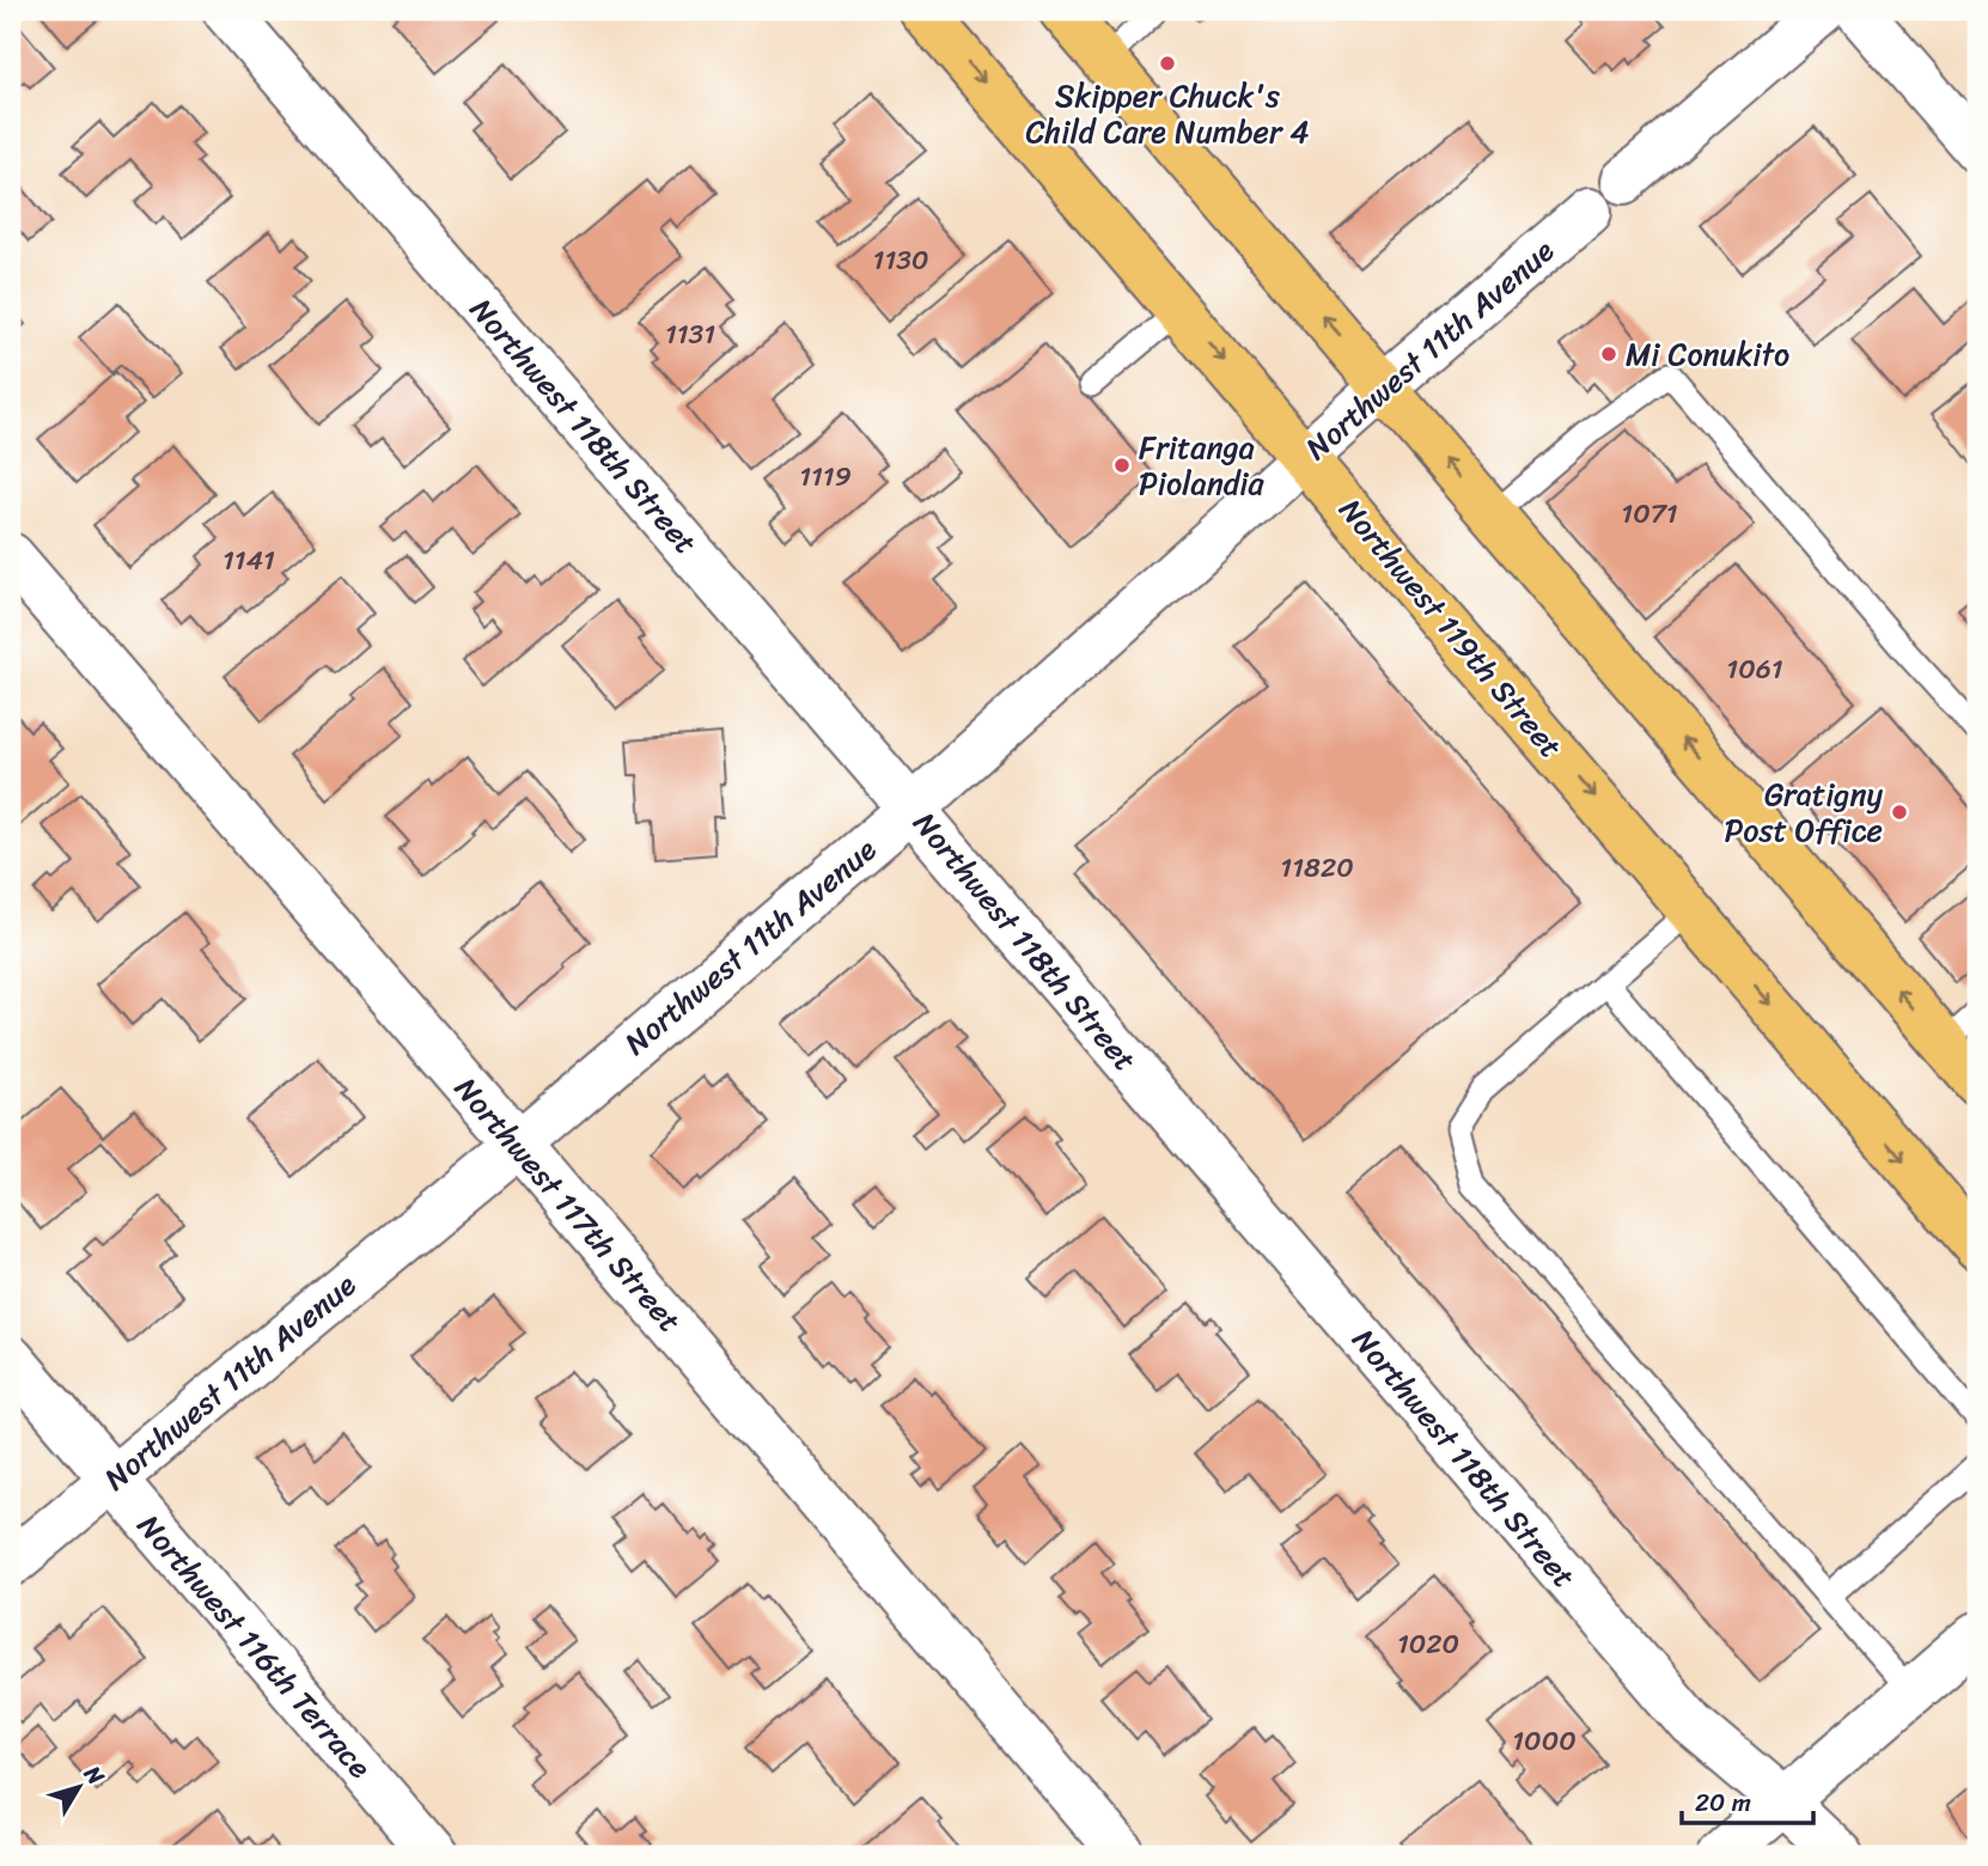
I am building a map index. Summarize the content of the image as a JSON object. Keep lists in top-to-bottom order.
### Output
{
  "streets": {
    "highway": ["Northwest 119th Street"],
    "street": [
      "Northwest 11th Avenue",
      "Northwest 118th Street",
      "Northwest 117th Street",
      "Northwest 116th Terrace"
    ]
  },
  "crossings": [
    ["Northwest 11th Avenue", "Northwest 118th Street"],
    ["Northwest 11th Avenue", "Northwest 119th Street"],
    ["Northwest 11th Avenue", "Northwest 117th Street"],
    ["Northwest 11th Avenue", "Northwest 116th Terrace"]
  ],
  "places": [
    "Skipper Chuck's Child Care Number 4",
    "Mi Conukito",
    "Fritanga Piolandia",
    "Gratigny Post Office"
  ],
  "house_numbers": [
    "1130",
    "1131",
    "1119",
    "1071",
    "1141",
    "1061",
    "11820",
    "1020",
    "1000"
  ],
  "scale_bar": "20 m",
  "north": "top right"
}
